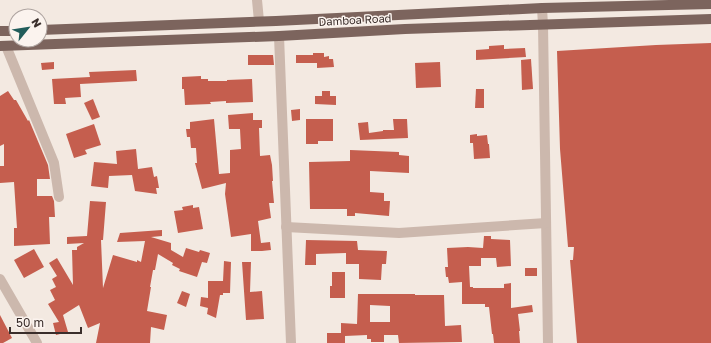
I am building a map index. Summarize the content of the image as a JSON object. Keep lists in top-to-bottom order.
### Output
{
  "streets": {
    "main road": ["Damboa Road"]
  },
  "scale_bar": "50 m",
  "north": "top right"
}
